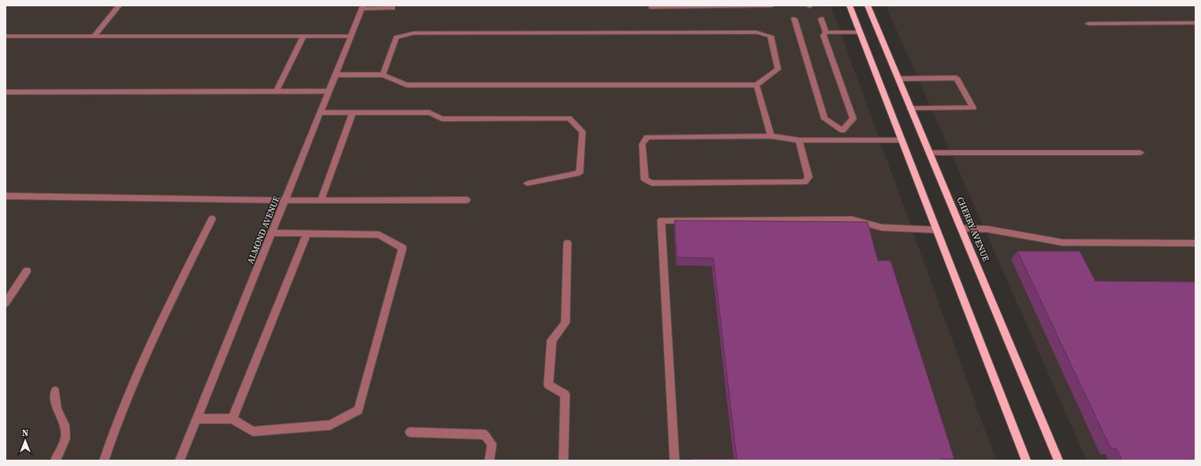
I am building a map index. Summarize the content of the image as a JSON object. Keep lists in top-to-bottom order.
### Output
{
  "streets": {
    "main road": ["CHERRY AVENUE"],
    "street": ["ALMOND AVENUE"]
  },
  "north": "top"
}
